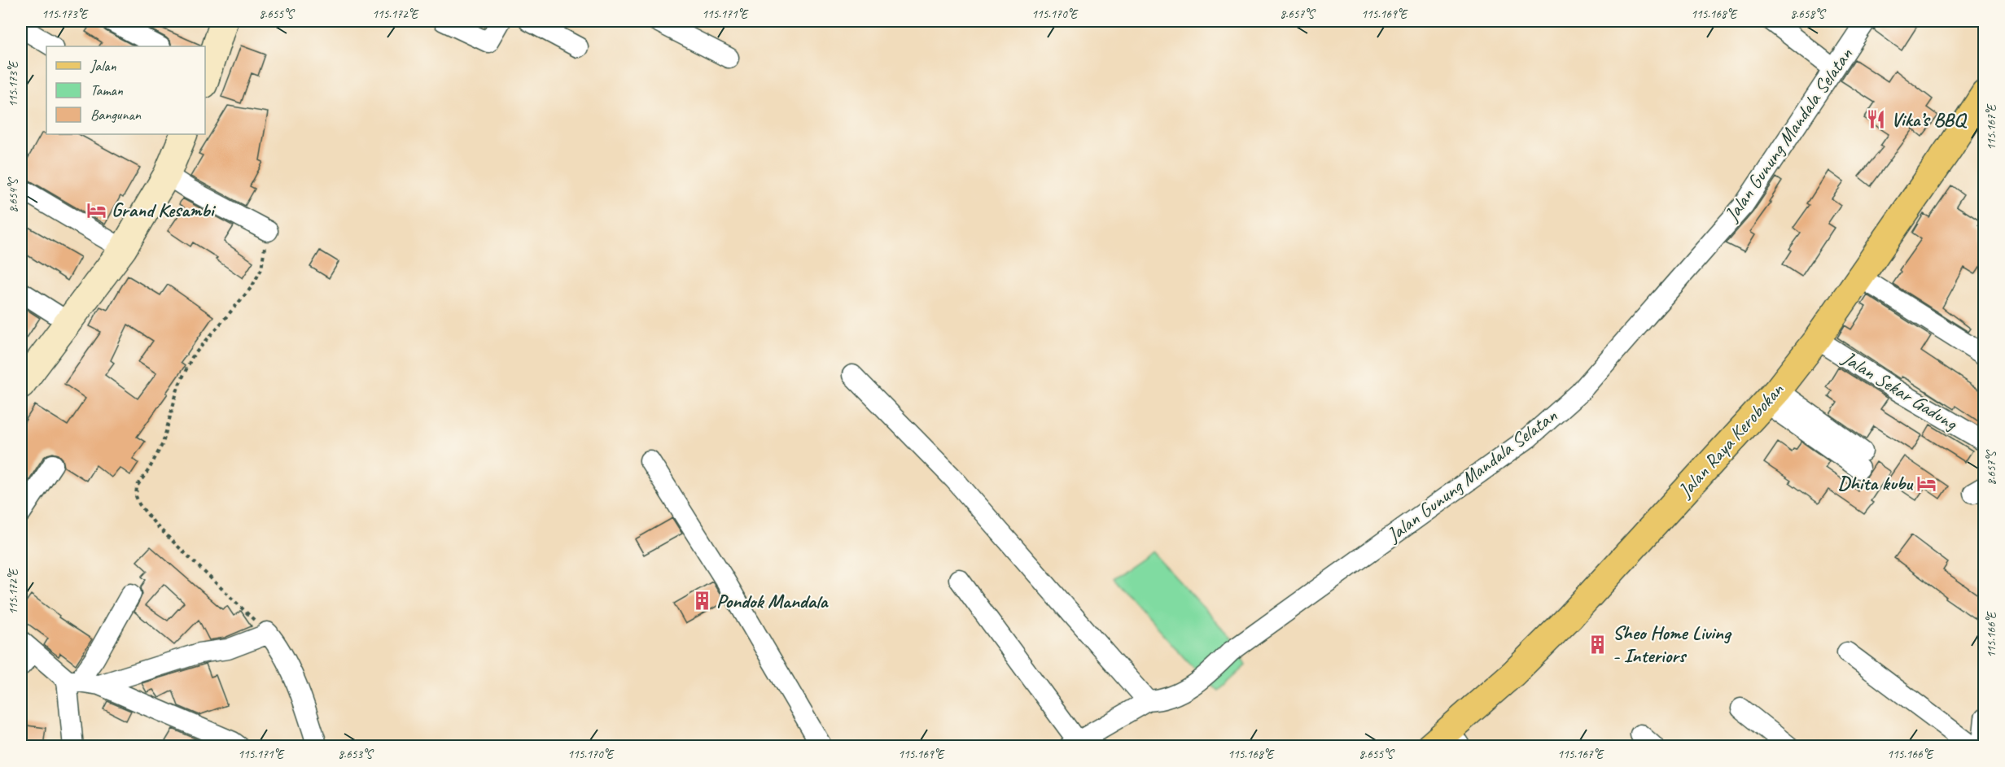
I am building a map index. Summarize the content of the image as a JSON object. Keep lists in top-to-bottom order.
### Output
{
  "streets": {
    "main road": ["Jalan Raya Kerobokan"],
    "street": ["Jalan Gunung Mandala Selatan", "Jalan Sekar Gadung"]
  },
  "crossings": [
    ["Jalan Sekar Gadung", "Jalan Raya Kerobokan"]
  ],
  "places": {
    "restaurant": ["Vika’s BBQ"],
    "hotel": ["Grand Kesambi", "Dhita kubu"],
    "building": ["Pondok Mandala", "Sheo Home Living - Interiors"]
  },
  "legend": ["Jalan", "Taman", "Bangunan"],
  "coordinates": [
    "115.173°E",
    "8.655°S",
    "115.172°E",
    "115.171°E",
    "115.170°E",
    "8.657°S",
    "115.169°E",
    "115.168°E",
    "8.658°S",
    "115.167°E",
    "8.654°S",
    "115.166°E",
    "8.653°S"
  ]
}
